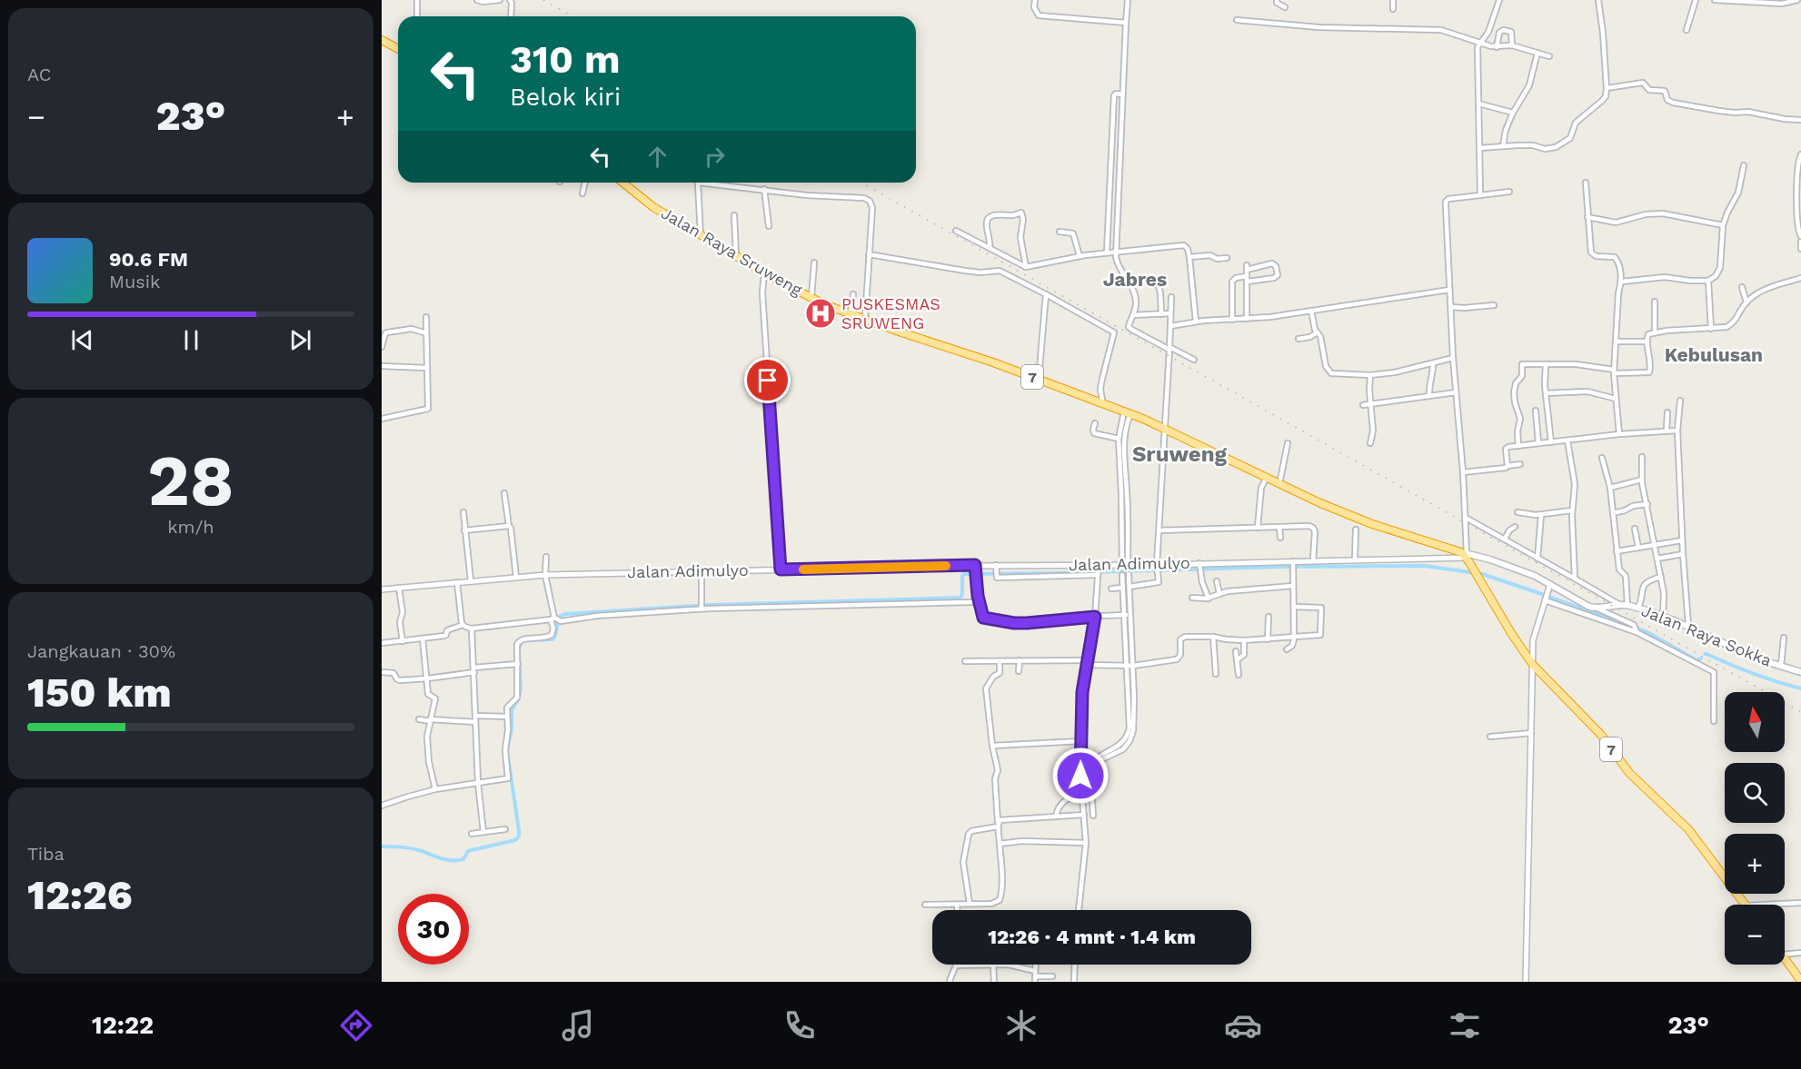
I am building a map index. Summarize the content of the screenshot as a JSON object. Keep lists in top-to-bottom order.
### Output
{
  "streets": {
    "highway": ["Jalan Raya Sruweng", "7"],
    "main road": ["Jalan Raya Sokka"],
    "street": ["Jalan Adimulyo"]
  },
  "crossings": [
    ["Jalan Raya Sruweng", "7"],
    ["Jalan Raya Sruweng", "Jalan Adimulyo"],
    ["7", "Jalan Adimulyo"]
  ],
  "districts": ["Jabres", "Kebulusan", "Sruweng"],
  "places": {
    "hospital": ["PUSKESMAS SRUWENG"]
  },
  "north": "top",
  "page": {
    "tile": [
      "AC",
      ["28", "km/h"],
      ["Jangkauan · 30%", "150 km"],
      ["Tiba", "12:26"]
    ],
    "turn": ["310 m", "Belok kiri"],
    "heat": ["−", "23°", "+"],
    "song": ["90.6 FM", "Musik"],
    "map_buttons": ["+", "−"],
    "limit": "30",
    "trip": "12:26 · 4 mnt · 1.4 km",
    "tabs": ["12:22", "23°"]
  }
}
